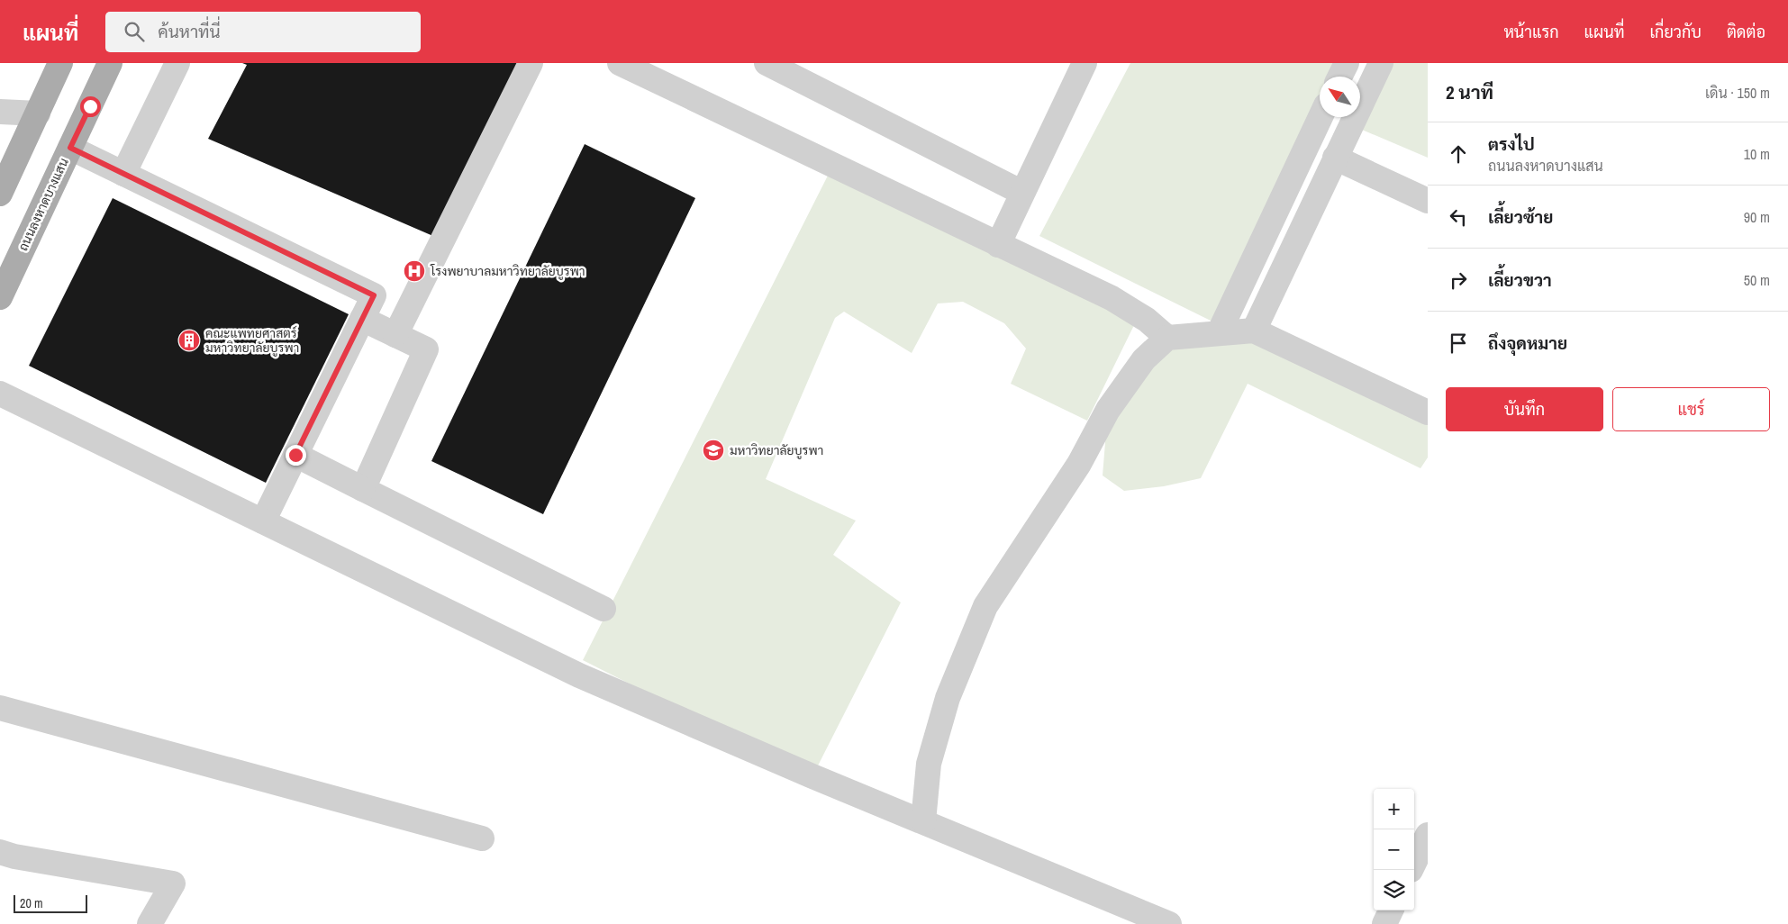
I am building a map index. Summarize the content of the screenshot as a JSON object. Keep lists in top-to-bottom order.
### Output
{
  "streets": {
    "main road": ["ถนนลงหาดบางแสน"]
  },
  "places": {
    "hospital": ["โรงพยาบาลมหาวิทยาลัยบูรพา"],
    "building": ["คณะแพทยศาสตร์ มหาวิทยาลัยบูรพา"],
    "school or university": ["มหาวิทยาลัยบูรพา"]
  },
  "scale_bar": "20 m",
  "north": "top left",
  "page": {
    "header": "แผนที่",
    "search": "ค้นหาที่นี่",
    "nav": [
      "หน้าแรก",
      "แผนที่",
      "เกี่ยวกับ",
      "ติดต่อ"
    ],
    "heading": ["2 นาที", "เดิน · 150 m"],
    "list": [
      ["ตรงไป", "ถนนลงหาดบางแสน", "10 m"],
      ["เลี้ยวซ้าย", "90 m"],
      ["เลี้ยวขวา", "50 m"],
      "ถึงจุดหมาย"
    ],
    "buttons": ["บันทึก", "แชร์"],
    "map_buttons": ["+", "−"],
    "scale": "20 m"
  }
}
